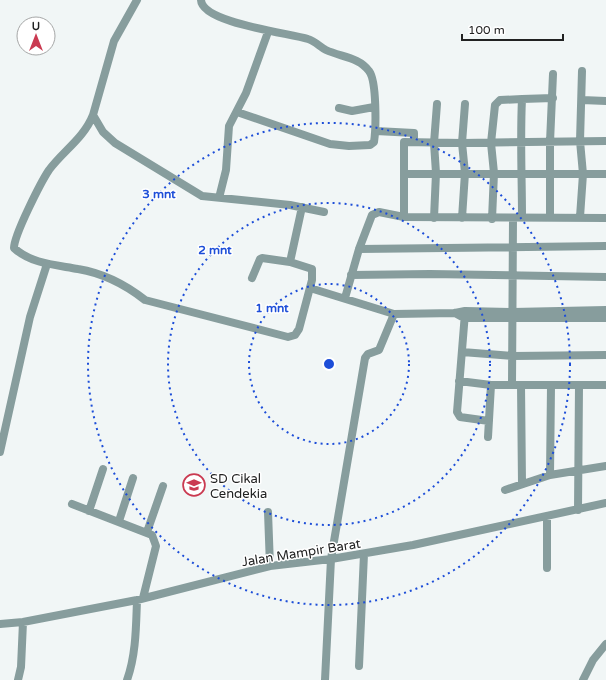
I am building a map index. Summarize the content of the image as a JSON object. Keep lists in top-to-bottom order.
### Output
{
  "streets": {
    "street": ["Jalan Mampir Barat"]
  },
  "places": {
    "school or university": ["SD Cikal Cendekia"]
  },
  "scale_bar": "100 m",
  "north": "top",
  "rings": ["3 mnt", "2 mnt", "1 mnt"]
}
